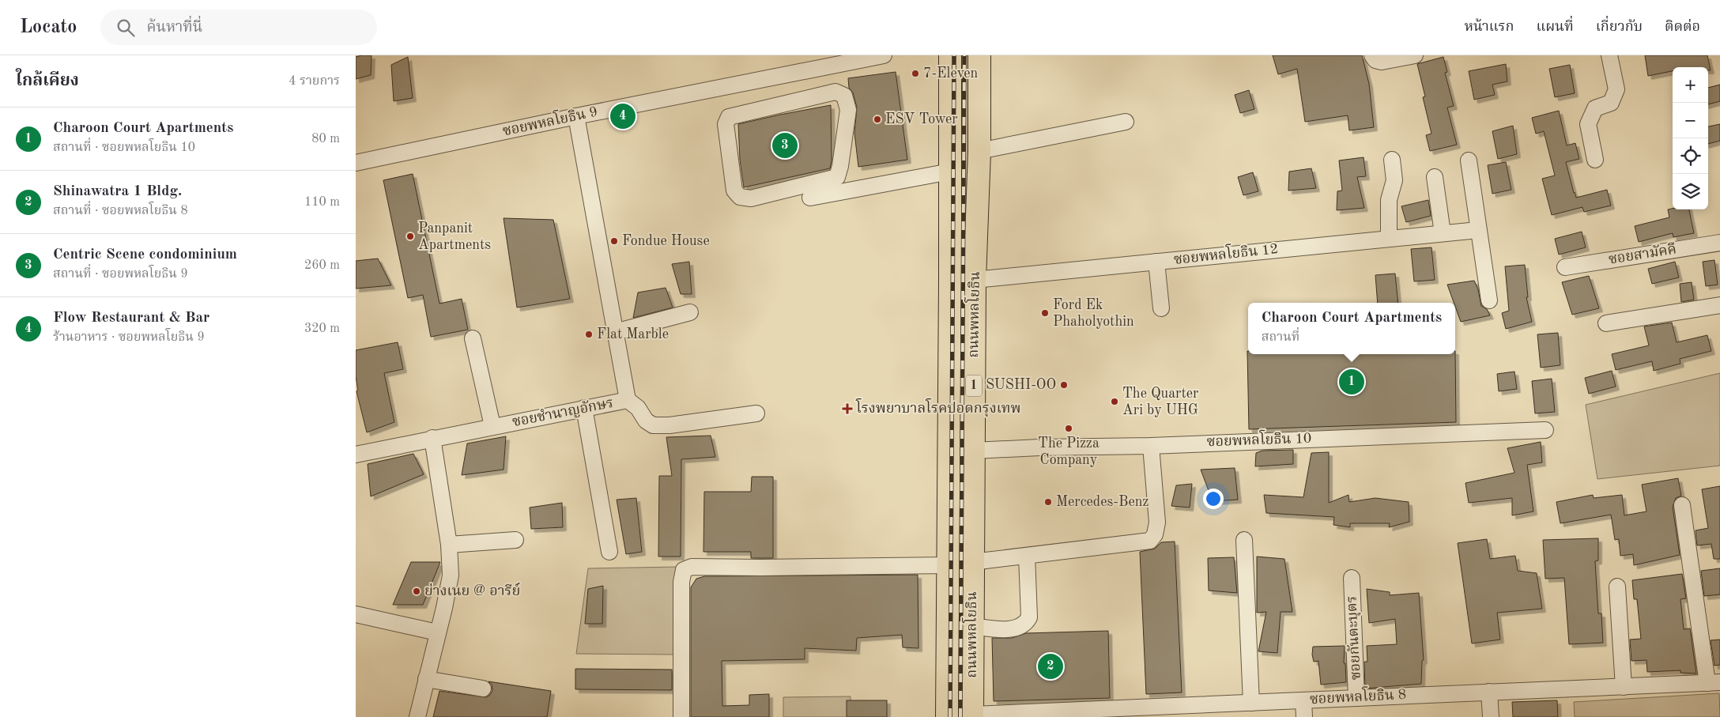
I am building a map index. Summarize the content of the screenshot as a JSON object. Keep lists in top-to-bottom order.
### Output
{
  "streets": {
    "main road": ["ถนนพหลโยธิน", "1"],
    "street": [
      "ซอยพหลโยธิน 9",
      "ซอยพหลโยธิน 12",
      "ซอยสามัคคี",
      "ซอยชำนาญอักษร",
      "ซอยพหลโยธิน 10",
      "ซอยกันตะบุตร",
      "ซอยพหลโยธิน 8"
    ]
  },
  "crossings": [
    ["ซอยพหลโยธิน 9", "ซอยชำนาญอักษร"],
    ["ซอยพหลโยธิน 12", "ถนนพหลโยธิน"],
    ["ถนนพหลโยธิน", "ซอยพหลโยธิน 10"],
    ["ถนนพหลโยธิน", "ซอยพหลโยธิน 8"],
    ["ซอยกันตะบุตร", "ซอยพหลโยธิน 8"]
  ],
  "places": {
    "other": [
      "7-Eleven",
      "ESV Tower",
      "Panpanit Apartments",
      "Fondue House",
      "Ford Ek Phaholyothin",
      "Flat Marble",
      "SUSHI-OO",
      "The Quarter Ari by UHG",
      "The Pizza Company",
      "Mercedes-Benz",
      "ย่างเนย @ อารีย์"
    ],
    "health": ["โรงพยาบาลโรคปอดกรุงเทพ"]
  },
  "page": {
    "header": "Locato",
    "search": "ค้นหาที่นี่",
    "nav": [
      "หน้าแรก",
      "แผนที่",
      "เกี่ยวกับ",
      "ติดต่อ"
    ],
    "heading": ["ใกล้เคียง", "4 รายการ"],
    "map_buttons": ["+", "−"],
    "pins": [
      "4",
      "3",
      "1",
      "2"
    ],
    "list": [
      {
        "mark": "1",
        "name": "Charoon Court Apartments",
        "note": "สถานที่ · ซอยพหลโยธิน 10",
        "value": "80 m"
      },
      {
        "mark": "2",
        "name": "Shinawatra 1 Bldg.",
        "note": "สถานที่ · ซอยพหลโยธิน 8",
        "value": "110 m"
      },
      {
        "mark": "3",
        "name": "Centric Scene condominium",
        "note": "สถานที่ · ซอยพหลโยธิน 9",
        "value": "260 m"
      },
      {
        "mark": "4",
        "name": "Flow Restaurant & Bar",
        "note": "ร้านอาหาร · ซอยพหลโยธิน 9",
        "value": "320 m"
      }
    ],
    "popup": ["Charoon Court Apartments", "สถานที่"]
  }
}
